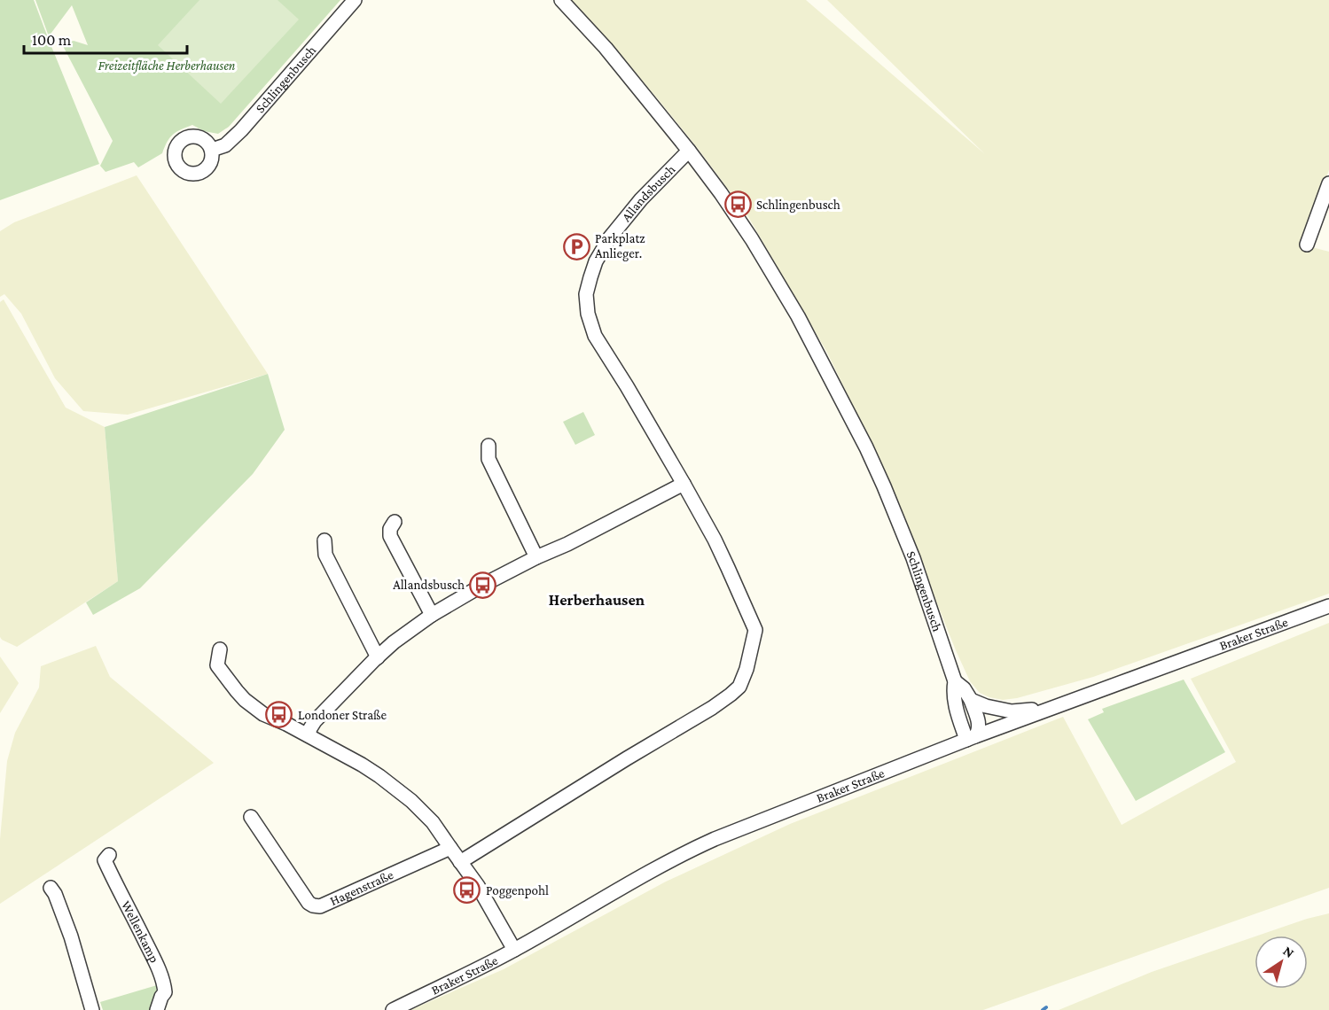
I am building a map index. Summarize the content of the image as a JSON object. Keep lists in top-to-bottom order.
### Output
{
  "streets": {
    "street": [
      "Schlingenbusch",
      "Allandsbusch",
      "Braker Straße",
      "Hagenstraße",
      "Wellenkamp"
    ]
  },
  "crossings": [
    ["Schlingenbusch", "Allandsbusch"],
    ["Schlingenbusch", "Braker Straße"]
  ],
  "districts": ["Herberhausen"],
  "parks": ["Freizeitfläche Herberhausen"],
  "places": {
    "bus stop": [
      "Schlingenbusch",
      "Allandsbusch",
      "Londoner Straße",
      "Poggenpohl"
    ],
    "parking": ["Parkplatz Anlieger."]
  },
  "scale_bar": "100 m",
  "north": "top right"
}
